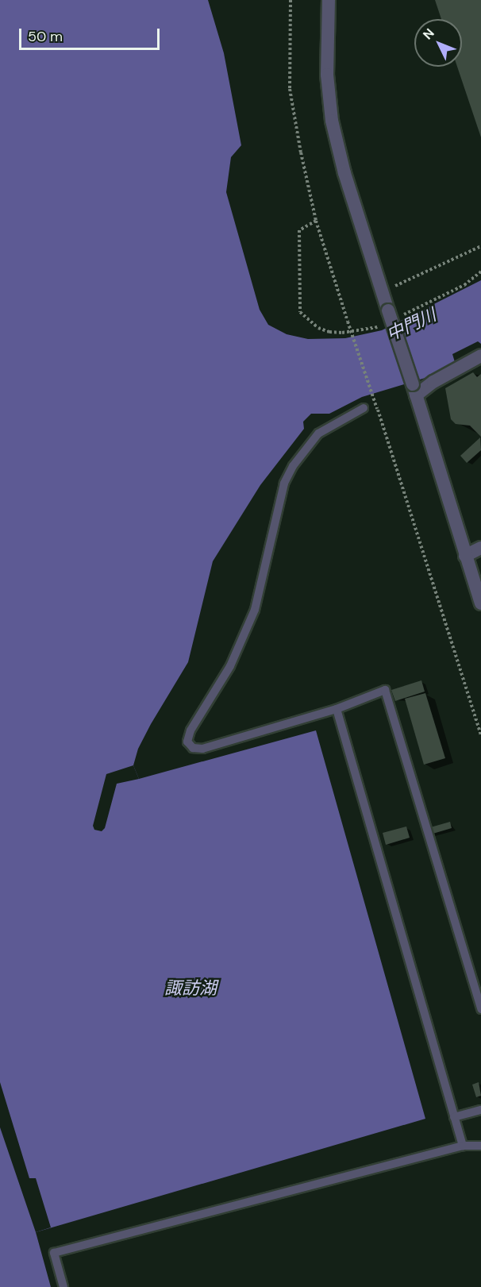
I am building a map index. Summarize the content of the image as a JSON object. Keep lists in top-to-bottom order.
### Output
{
  "water": ["中門川", "諏訪湖"],
  "scale_bar": "50 m",
  "north": "top left"
}
